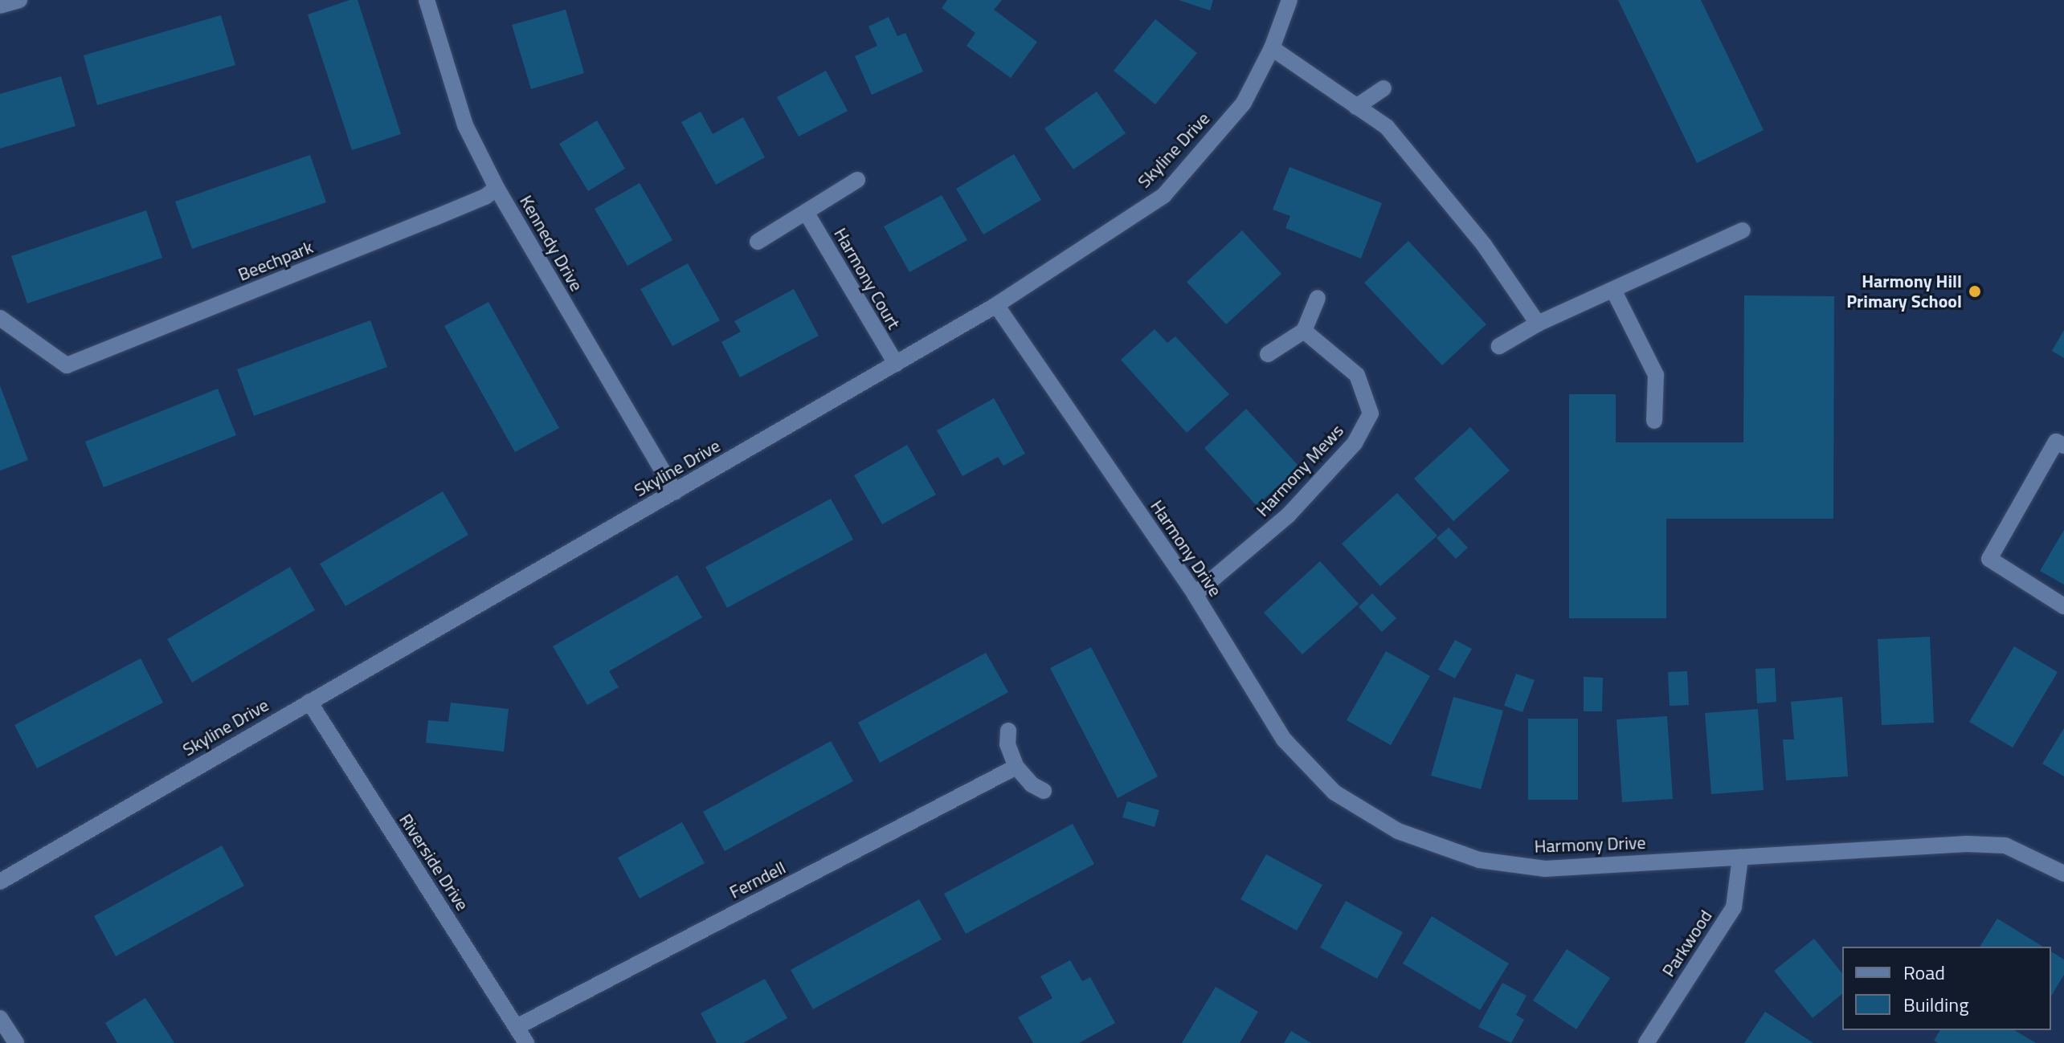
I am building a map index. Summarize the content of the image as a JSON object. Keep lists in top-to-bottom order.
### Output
{
  "streets": {
    "street": [
      "Skyline Drive",
      "Kennedy Drive",
      "Beechpark",
      "Harmony Court",
      "Harmony Mews",
      "Harmony Drive",
      "Riverside Drive",
      "Ferndell",
      "Parkwood"
    ]
  },
  "crossings": [
    ["Skyline Drive", "Kennedy Drive"],
    ["Skyline Drive", "Harmony Court"],
    ["Skyline Drive", "Harmony Drive"],
    ["Skyline Drive", "Riverside Drive"],
    ["Kennedy Drive", "Beechpark"],
    ["Harmony Mews", "Harmony Drive"],
    ["Harmony Drive", "Parkwood"],
    ["Riverside Drive", "Ferndell"]
  ],
  "places": ["Harmony Hill Primary School"],
  "legend": ["Road", "Building"]
}
